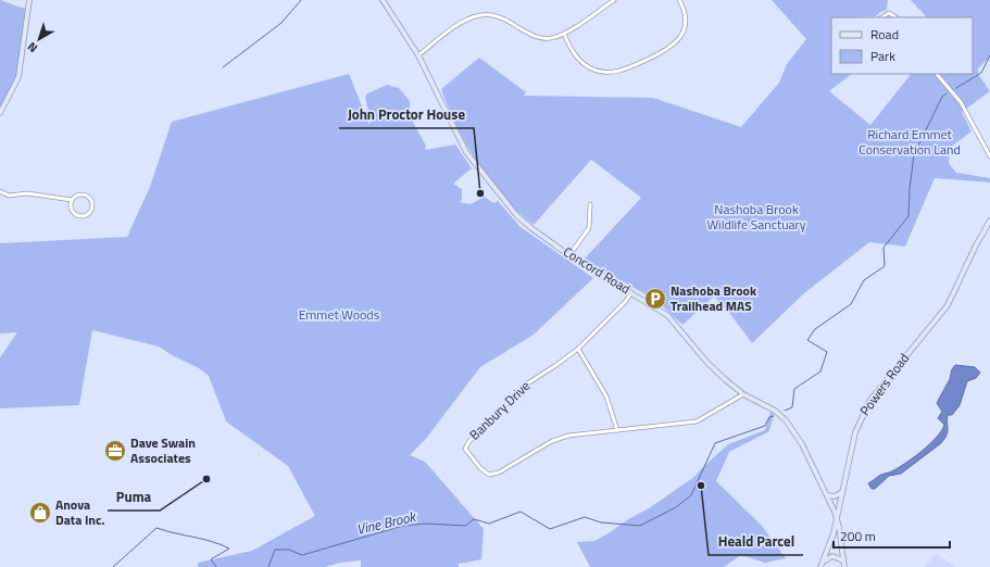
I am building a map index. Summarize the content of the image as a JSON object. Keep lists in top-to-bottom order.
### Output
{
  "streets": {
    "main road": ["Concord Road", "Powers Road"],
    "street": ["Banbury Drive"]
  },
  "crossings": [
    ["Concord Road", "Powers Road"],
    ["Concord Road", "Banbury Drive"]
  ],
  "water": ["Vine Brook"],
  "parks": ["Richard Emmet Conservation Land", "Nashoba Brook Wildlife Sanctuary", "Emmet Woods"],
  "places": {
    "other": ["John Proctor House", "Puma", "Heald Parcel"],
    "parking": ["Nashoba Brook Trailhead MAS"],
    "office": ["Dave Swain Associates"],
    "shop": ["Anova Data Inc."]
  },
  "legend": ["Road", "Park"],
  "scale_bar": "200 m",
  "north": "bottom left"
}
